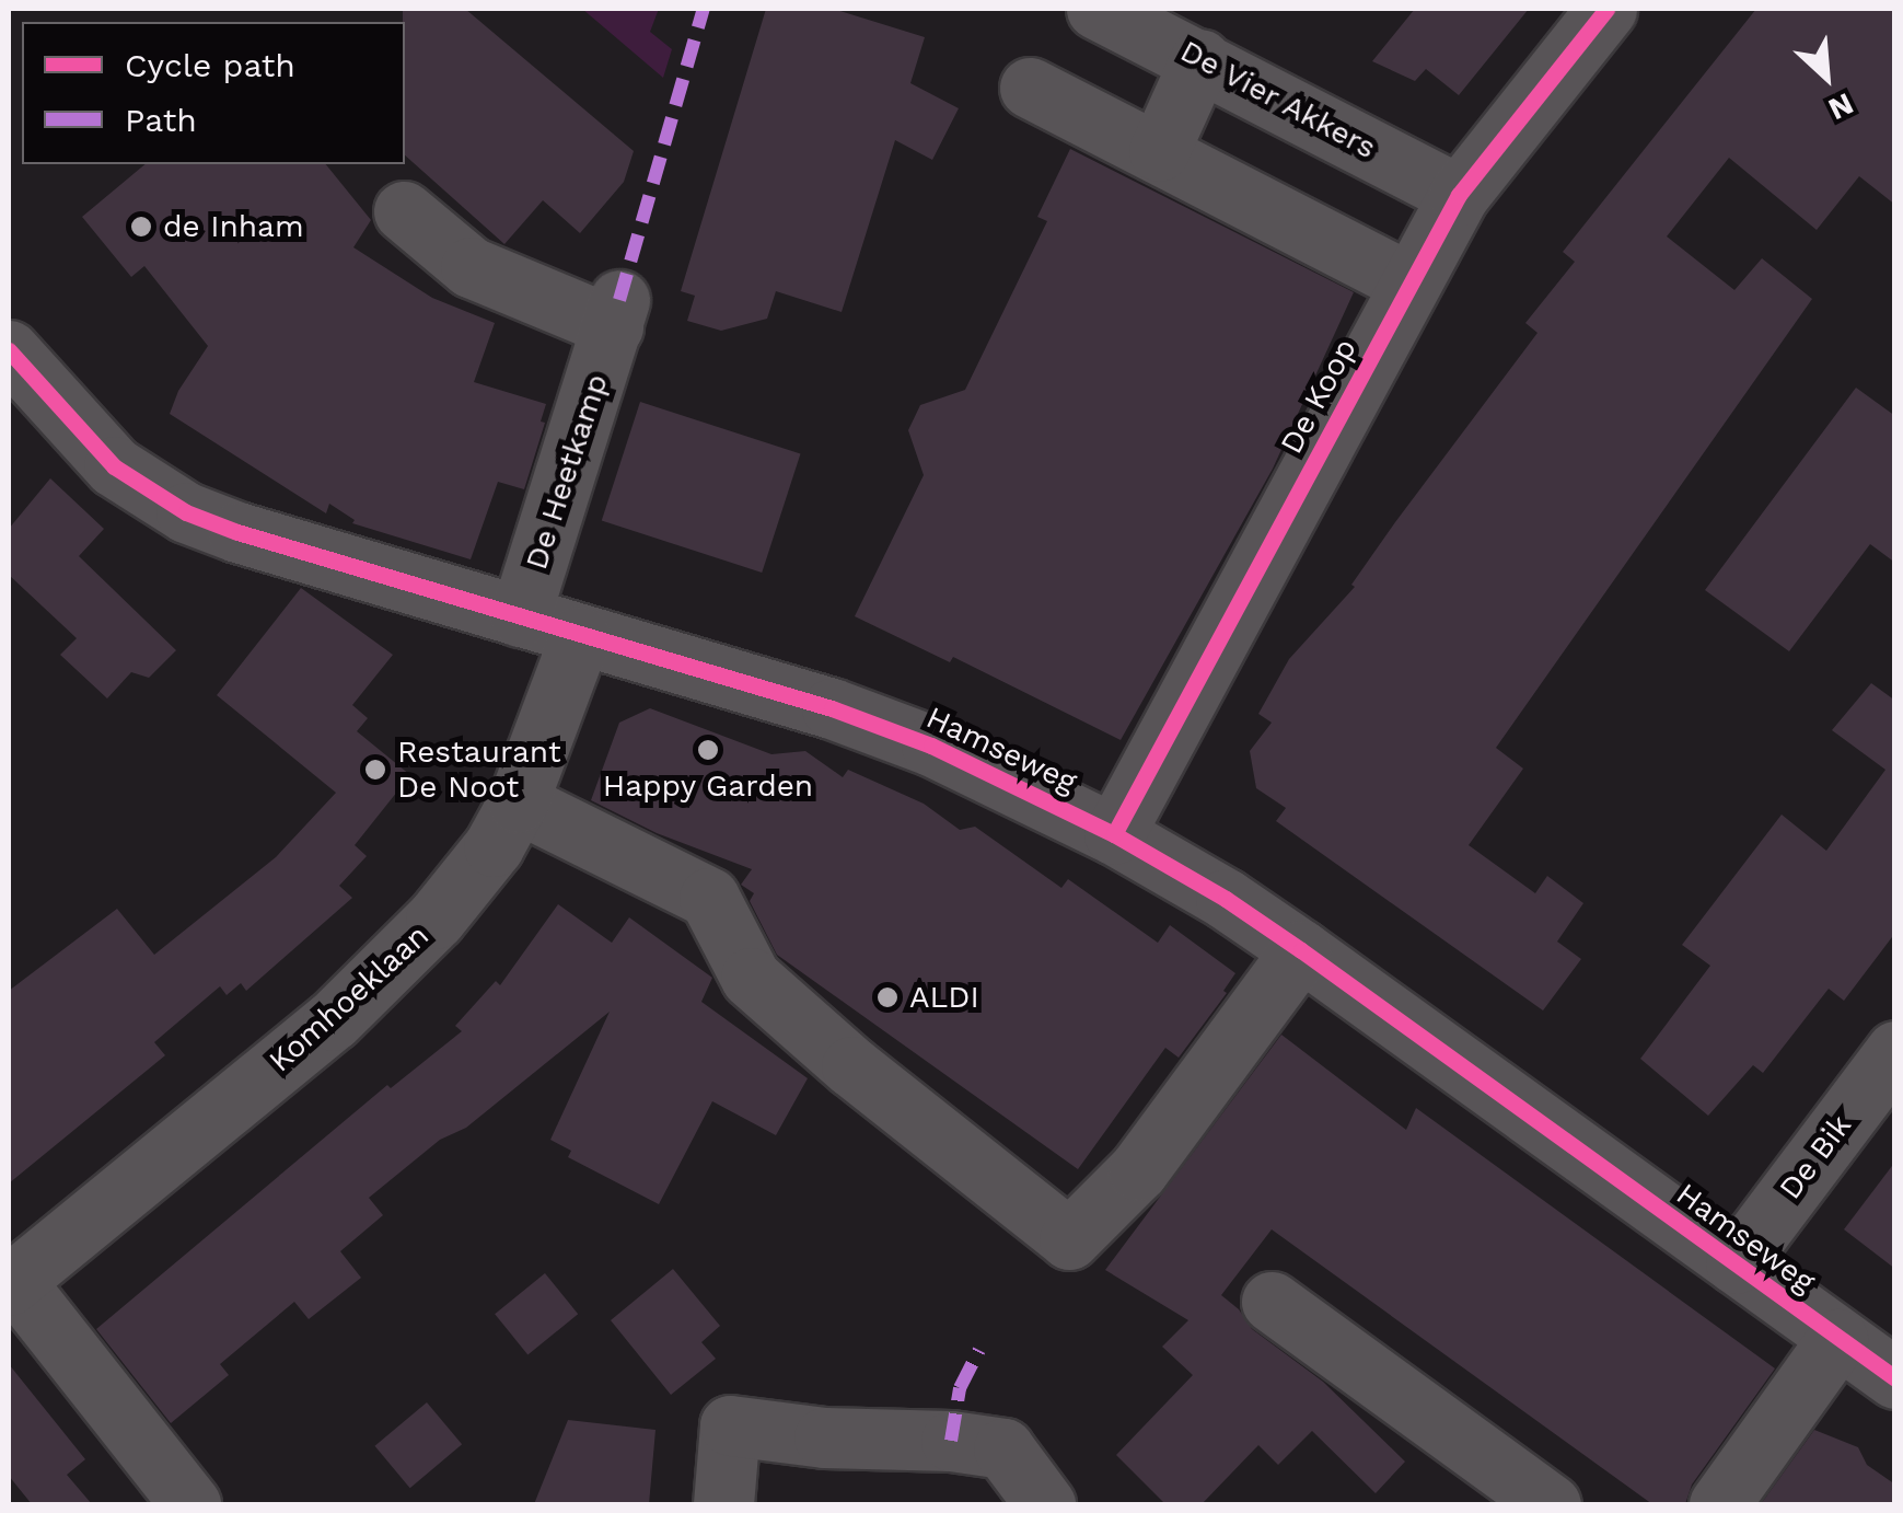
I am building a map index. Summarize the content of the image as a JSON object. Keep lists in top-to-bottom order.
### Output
{
  "streets": {
    "street": [
      "De Vier Akkers",
      "De Koop",
      "De Heetkamp",
      "Hamseweg",
      "Komhoeklaan",
      "De Bik"
    ]
  },
  "crossings": [
    ["De Vier Akkers", "De Koop"],
    ["De Koop", "Hamseweg"],
    ["De Heetkamp", "Hamseweg"],
    ["Hamseweg", "Komhoeklaan"],
    ["Hamseweg", "De Bik"]
  ],
  "places": [
    "de Inham",
    "Happy Garden",
    "Restaurant De Noot",
    "ALDI"
  ],
  "legend": ["Cycle path", "Path"],
  "north": "bottom right"
}
